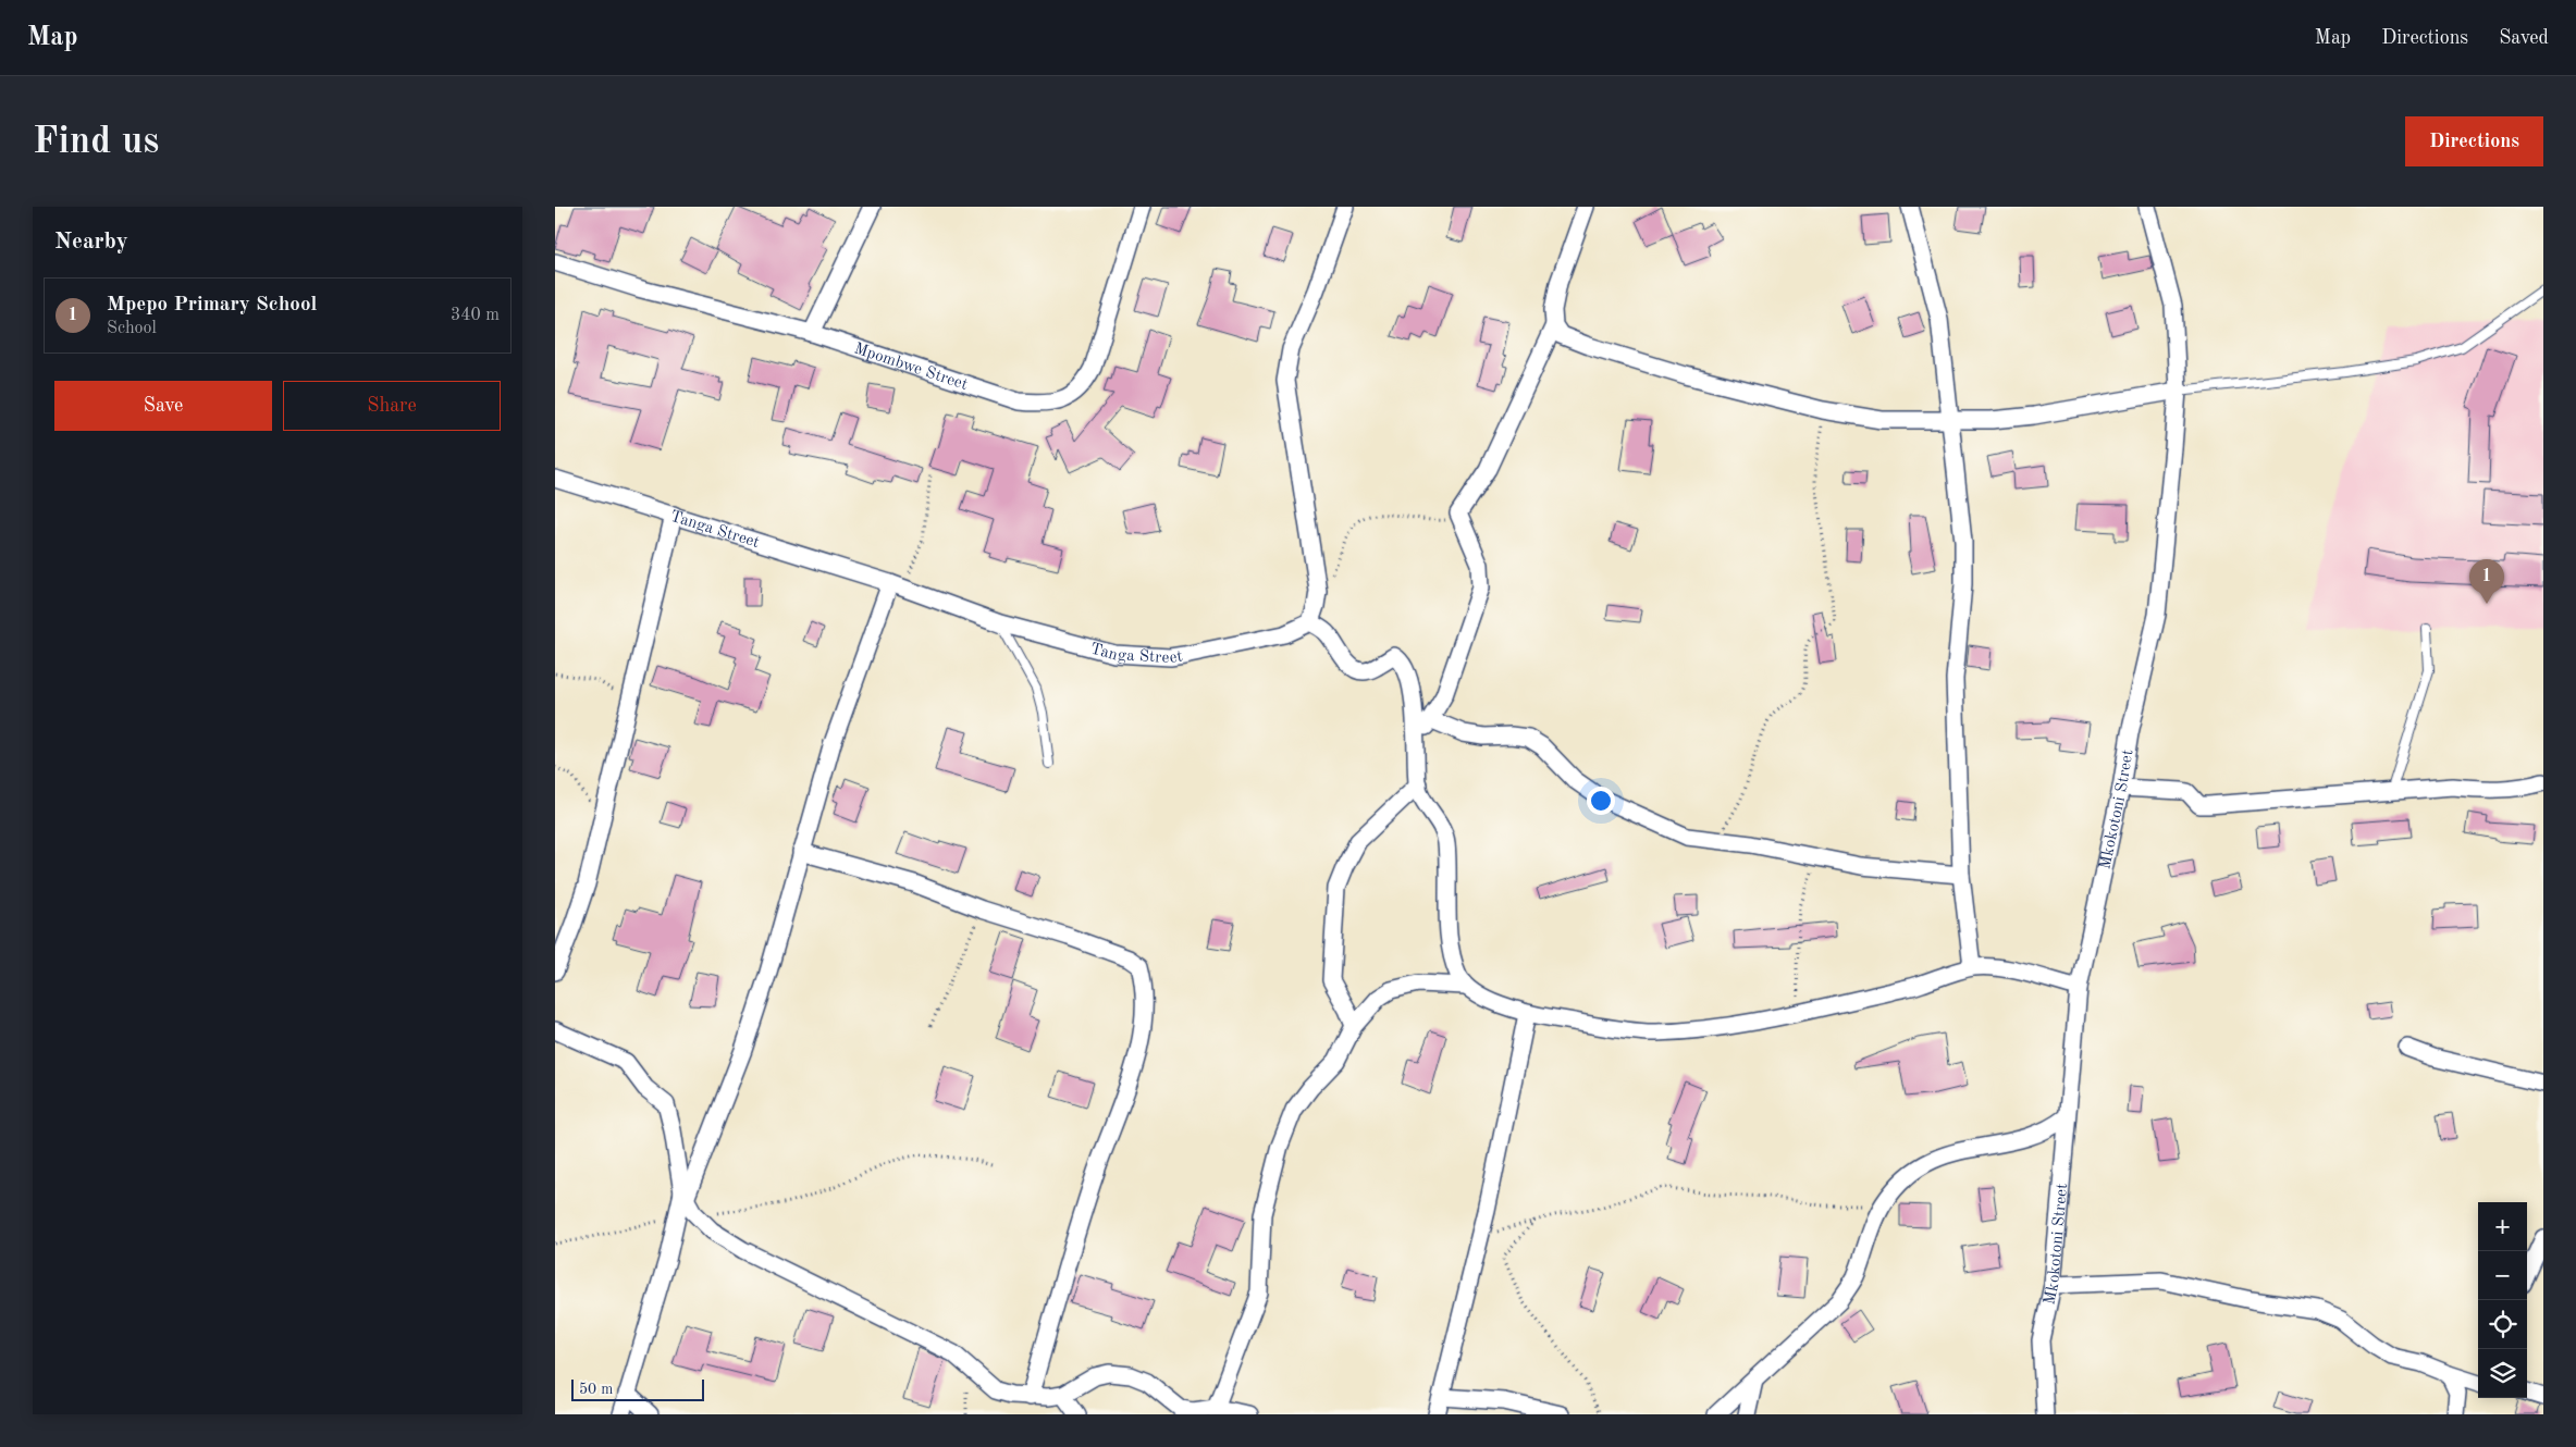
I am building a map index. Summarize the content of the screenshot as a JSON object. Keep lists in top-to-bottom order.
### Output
{
  "streets": {
    "street": ["Mpombwe Street", "Tanga Street", "Mkokotoni Street"]
  },
  "scale_bar": "50 m",
  "page": {
    "header": "Map",
    "nav": ["Map", "Directions", "Saved"],
    "buttons": [
      "Directions",
      ["Save", "Share"]
    ],
    "title": "Find us",
    "heading": "Nearby",
    "list": [
      {
        "mark": "1",
        "name": "Mpepo Primary School",
        "note": "School",
        "value": "340 m"
      }
    ],
    "pins": "1",
    "map_buttons": ["+", "−"],
    "scale": "50 m"
  }
}
